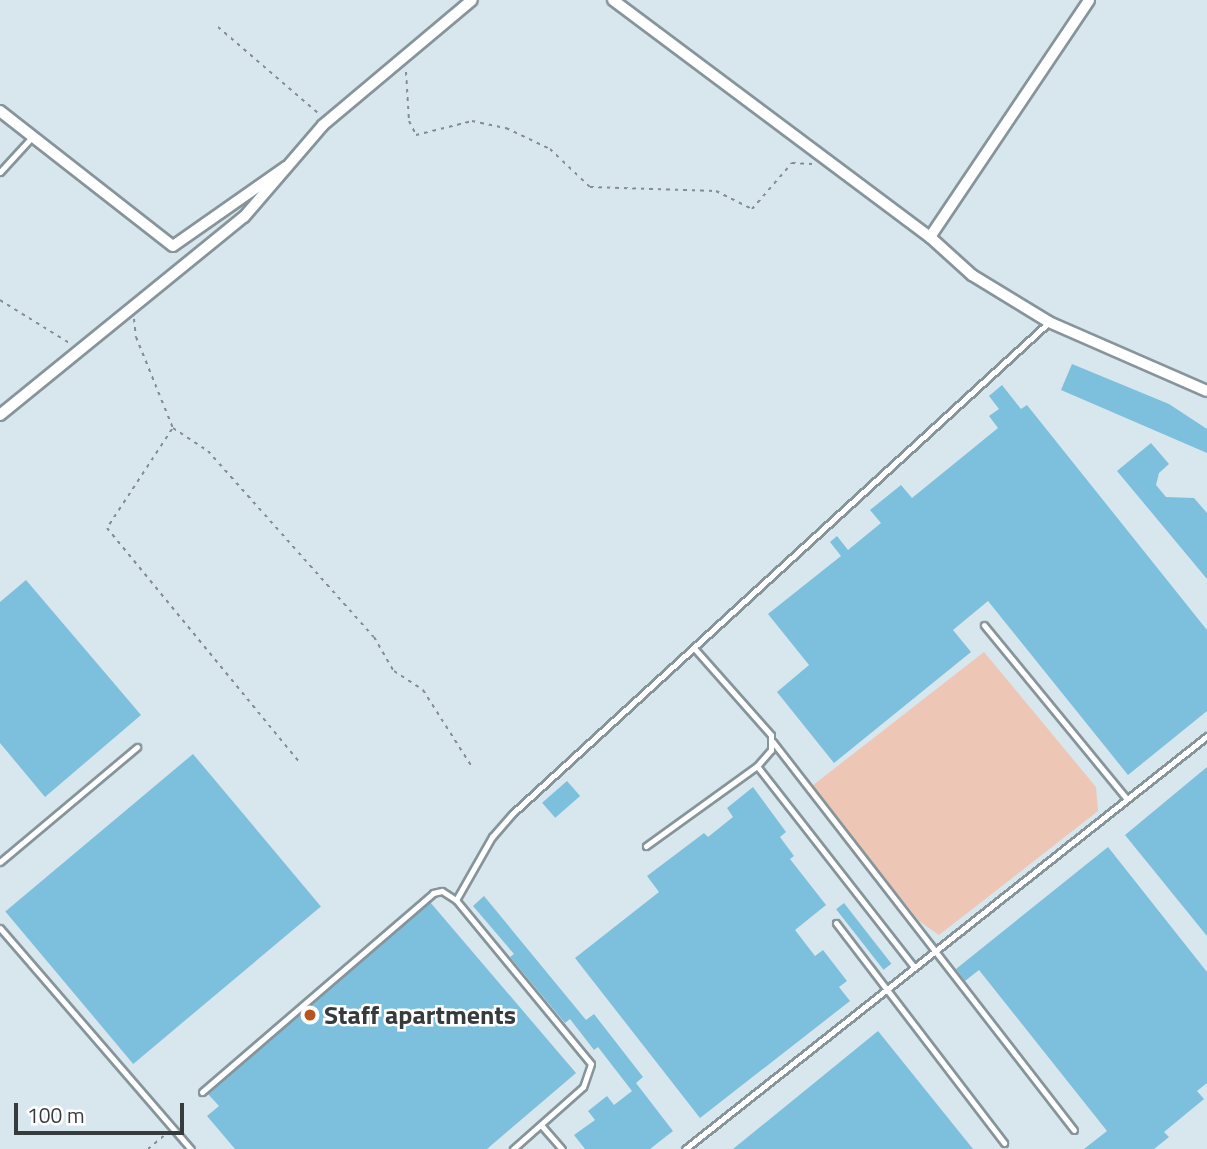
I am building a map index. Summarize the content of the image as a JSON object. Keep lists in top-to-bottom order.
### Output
{
  "places": ["Staff apartments"],
  "scale_bar": "100 m"
}
